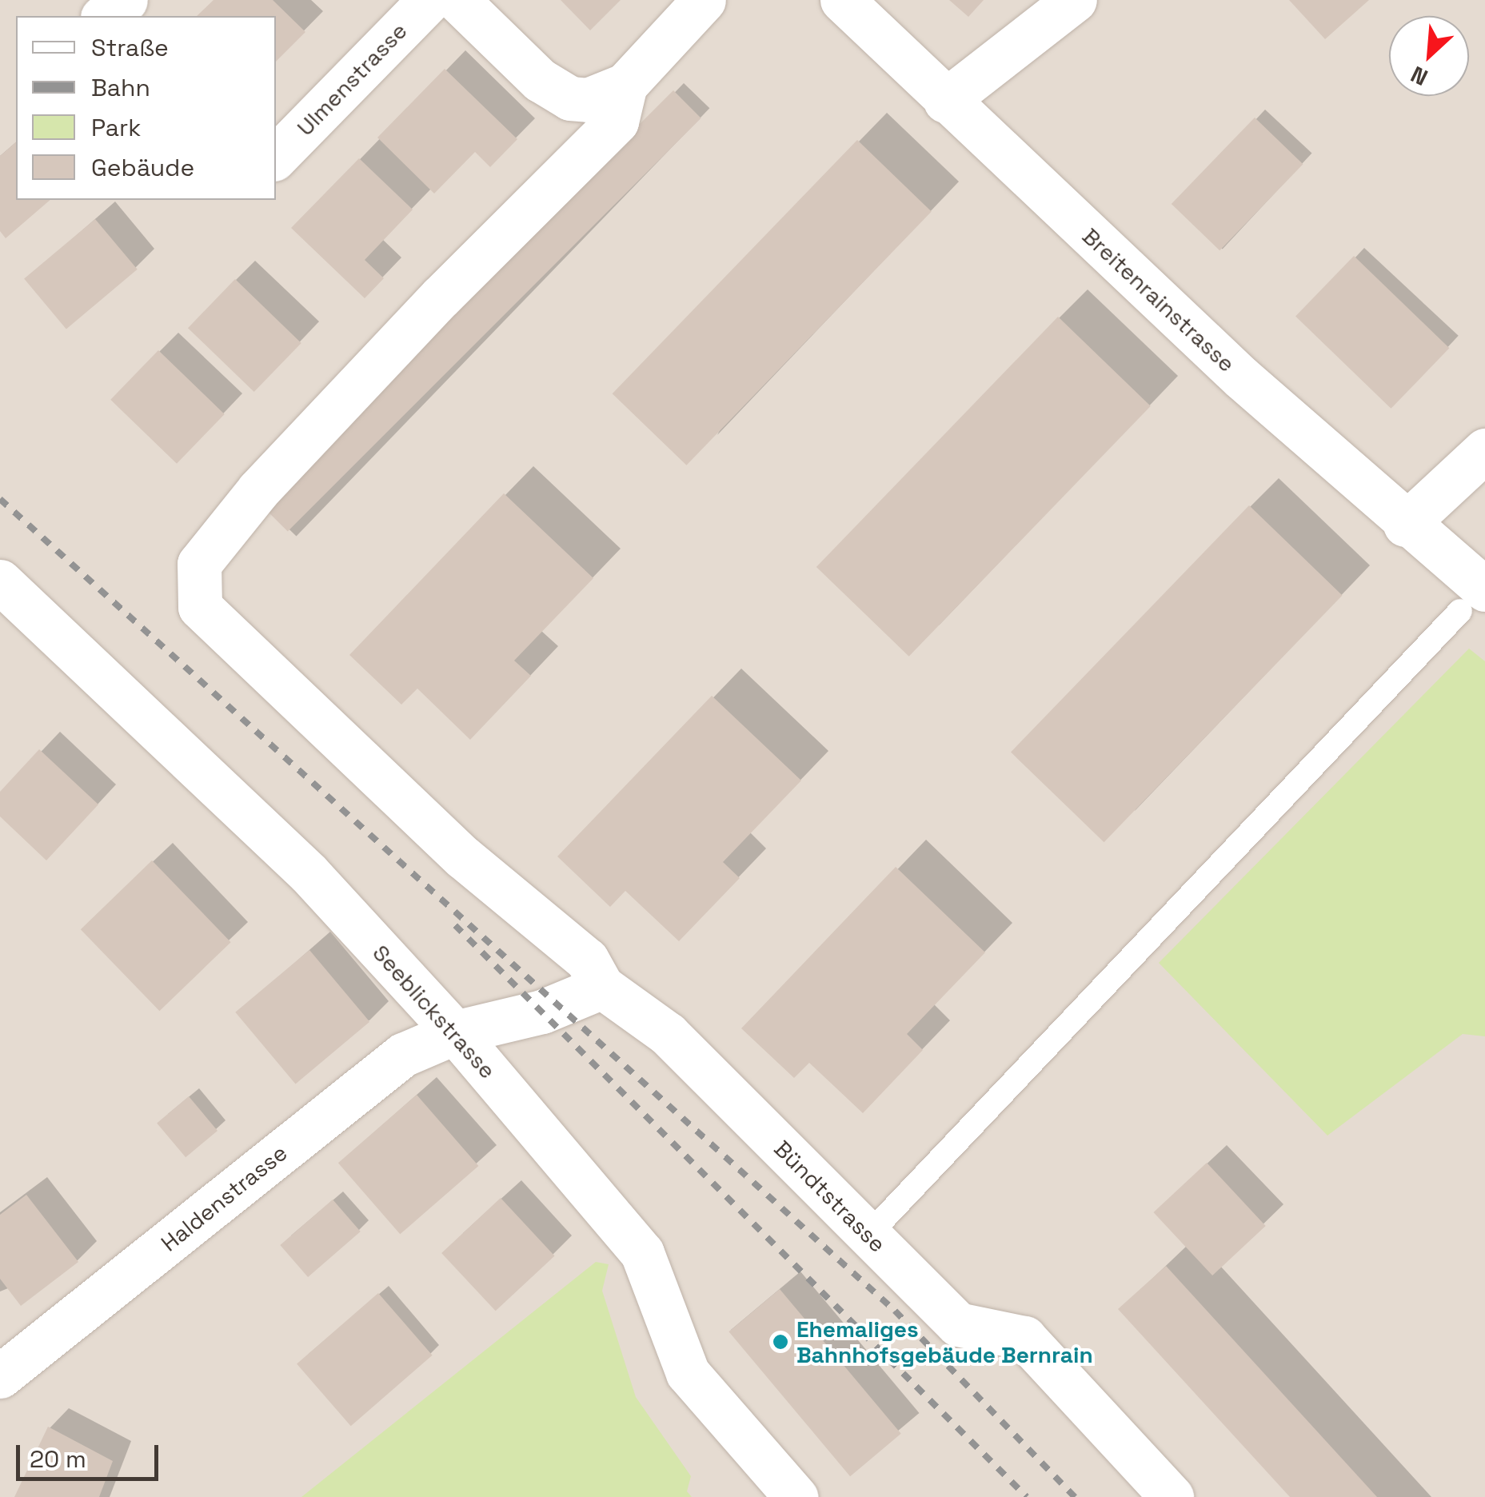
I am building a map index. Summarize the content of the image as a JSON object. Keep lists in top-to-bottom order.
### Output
{
  "streets": {
    "street": [
      "Ulmenstrasse",
      "Breitenrainstrasse",
      "Seeblickstrasse",
      "Bündtstrasse",
      "Haldenstrasse"
    ]
  },
  "crossings": [
    ["Seeblickstrasse", "Haldenstrasse"]
  ],
  "places": ["Ehemaliges Bahnhofsgebäude Bernrain"],
  "legend": [
    "Straße",
    "Bahn",
    "Park",
    "Gebäude"
  ],
  "scale_bar": "20 m",
  "north": "bottom left"
}
